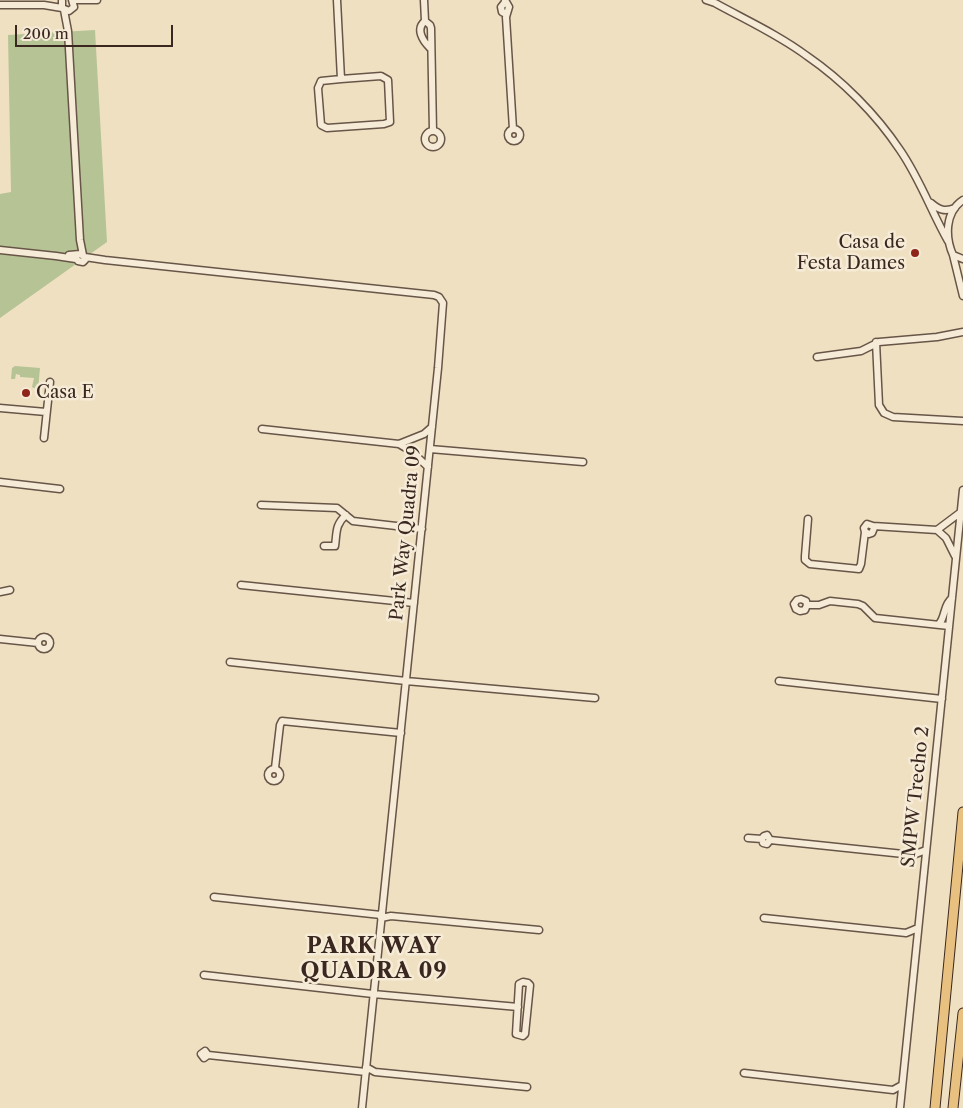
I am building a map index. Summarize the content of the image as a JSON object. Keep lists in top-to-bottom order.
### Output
{
  "streets": {
    "street": ["Park Way Quadra 09", "SMPW Trecho 2"]
  },
  "districts": ["PARK WAY QUADRA 09"],
  "places": ["Casa de Festa Dames", "Casa E"],
  "scale_bar": "200 m"
}
